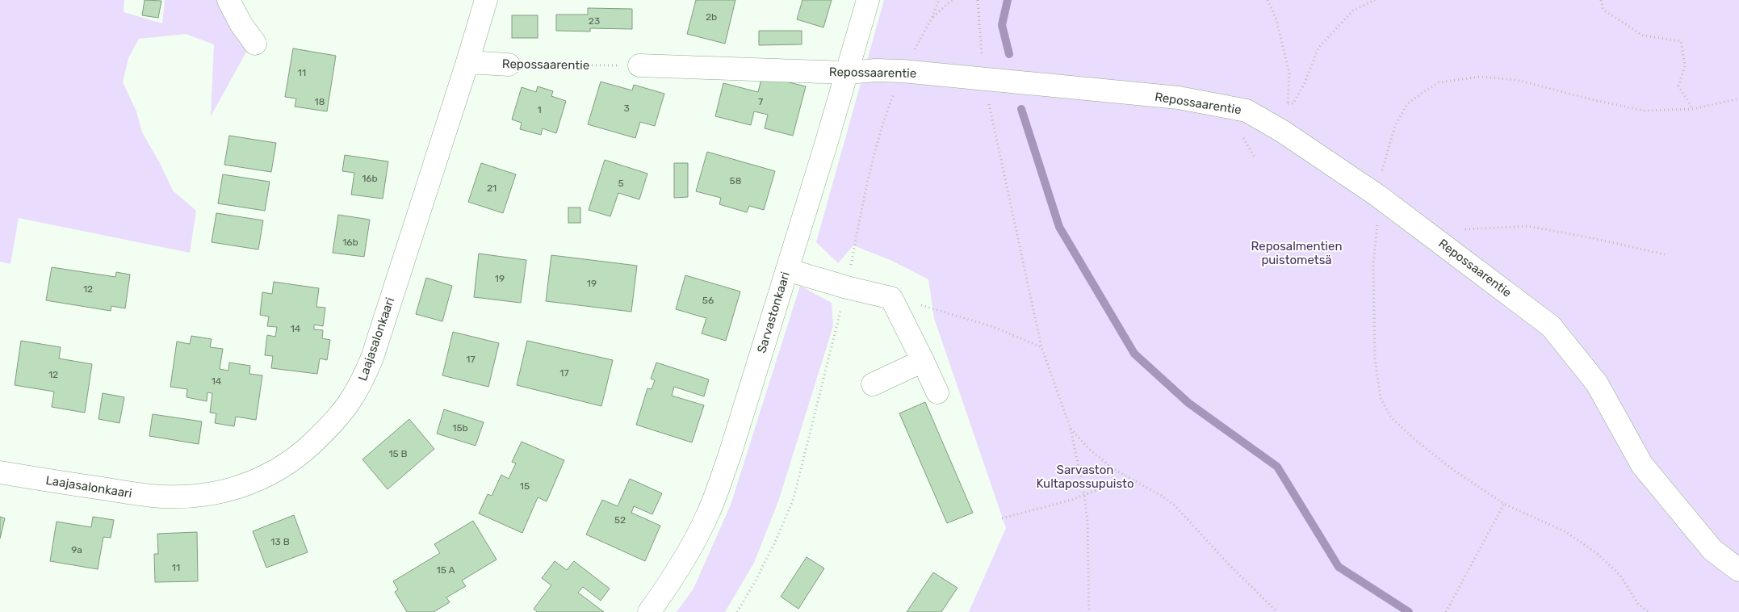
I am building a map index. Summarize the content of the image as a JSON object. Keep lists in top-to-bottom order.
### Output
{
  "streets": {
    "street": ["Repossaarentie", "Sarvastonkaari", "Laajasalonkaari"]
  },
  "crossings": [
    ["Repossaarentie", "Sarvastonkaari"],
    ["Repossaarentie", "Laajasalonkaari"]
  ],
  "parks": ["Reposalmentien puistometsä", "Sarvaston Kultapossupuisto"],
  "house_numbers": [
    "2b",
    "23",
    "11",
    "18",
    "7",
    "3",
    "1",
    "16b",
    "58",
    "5",
    "21",
    "16b",
    "19",
    "19",
    "12",
    "56",
    "14",
    "17",
    "17",
    "12",
    "14",
    "15b",
    "15 B",
    "15",
    "52",
    "13 B",
    "9a",
    "11",
    "15 A"
  ]
}
